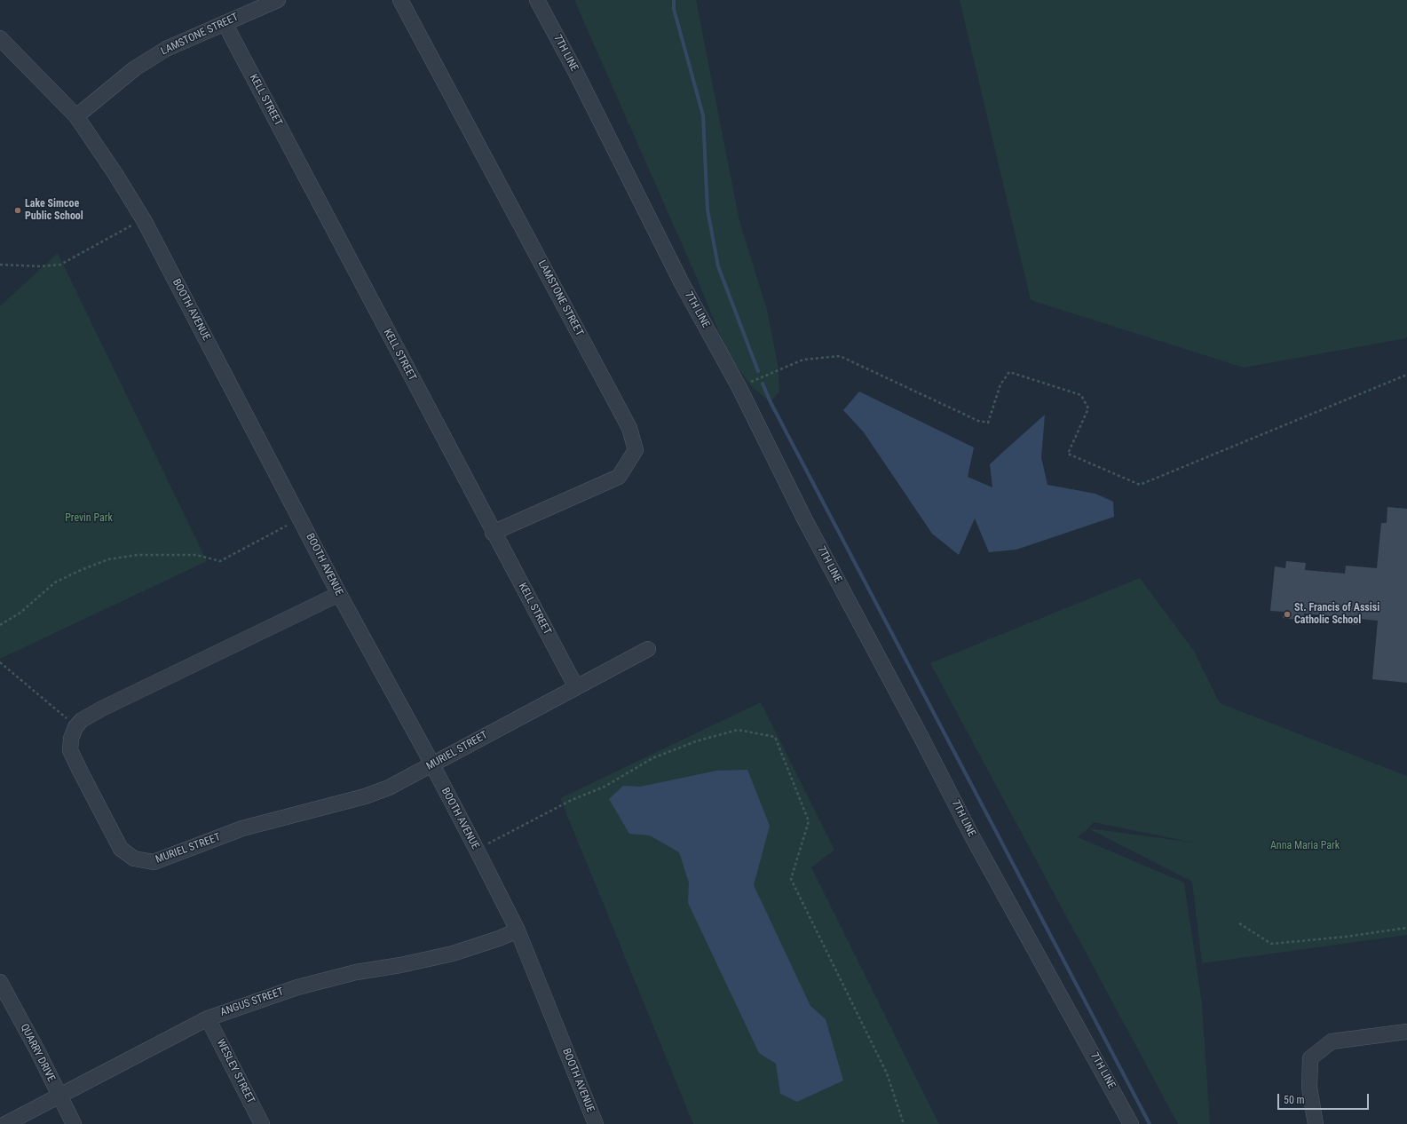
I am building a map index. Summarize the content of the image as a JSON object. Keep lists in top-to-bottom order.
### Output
{
  "streets": {
    "street": [
      "LAMSTONE STREET",
      "7TH LINE",
      "KELL STREET",
      "BOOTH AVENUE",
      "MURIEL STREET",
      "ANGUS STREET",
      "QUARRY DRIVE",
      "WESLEY STREET"
    ]
  },
  "crossings": [
    ["LAMSTONE STREET", "KELL STREET"],
    ["LAMSTONE STREET", "BOOTH AVENUE"],
    ["KELL STREET", "MURIEL STREET"],
    ["BOOTH AVENUE", "MURIEL STREET"],
    ["BOOTH AVENUE", "ANGUS STREET"],
    ["ANGUS STREET", "QUARRY DRIVE"],
    ["ANGUS STREET", "WESLEY STREET"]
  ],
  "parks": ["Previn Park", "Anna Maria Park"],
  "places": ["Lake Simcoe Public School", "St. Francis of Assisi Catholic School"],
  "scale_bar": "50 m"
}
